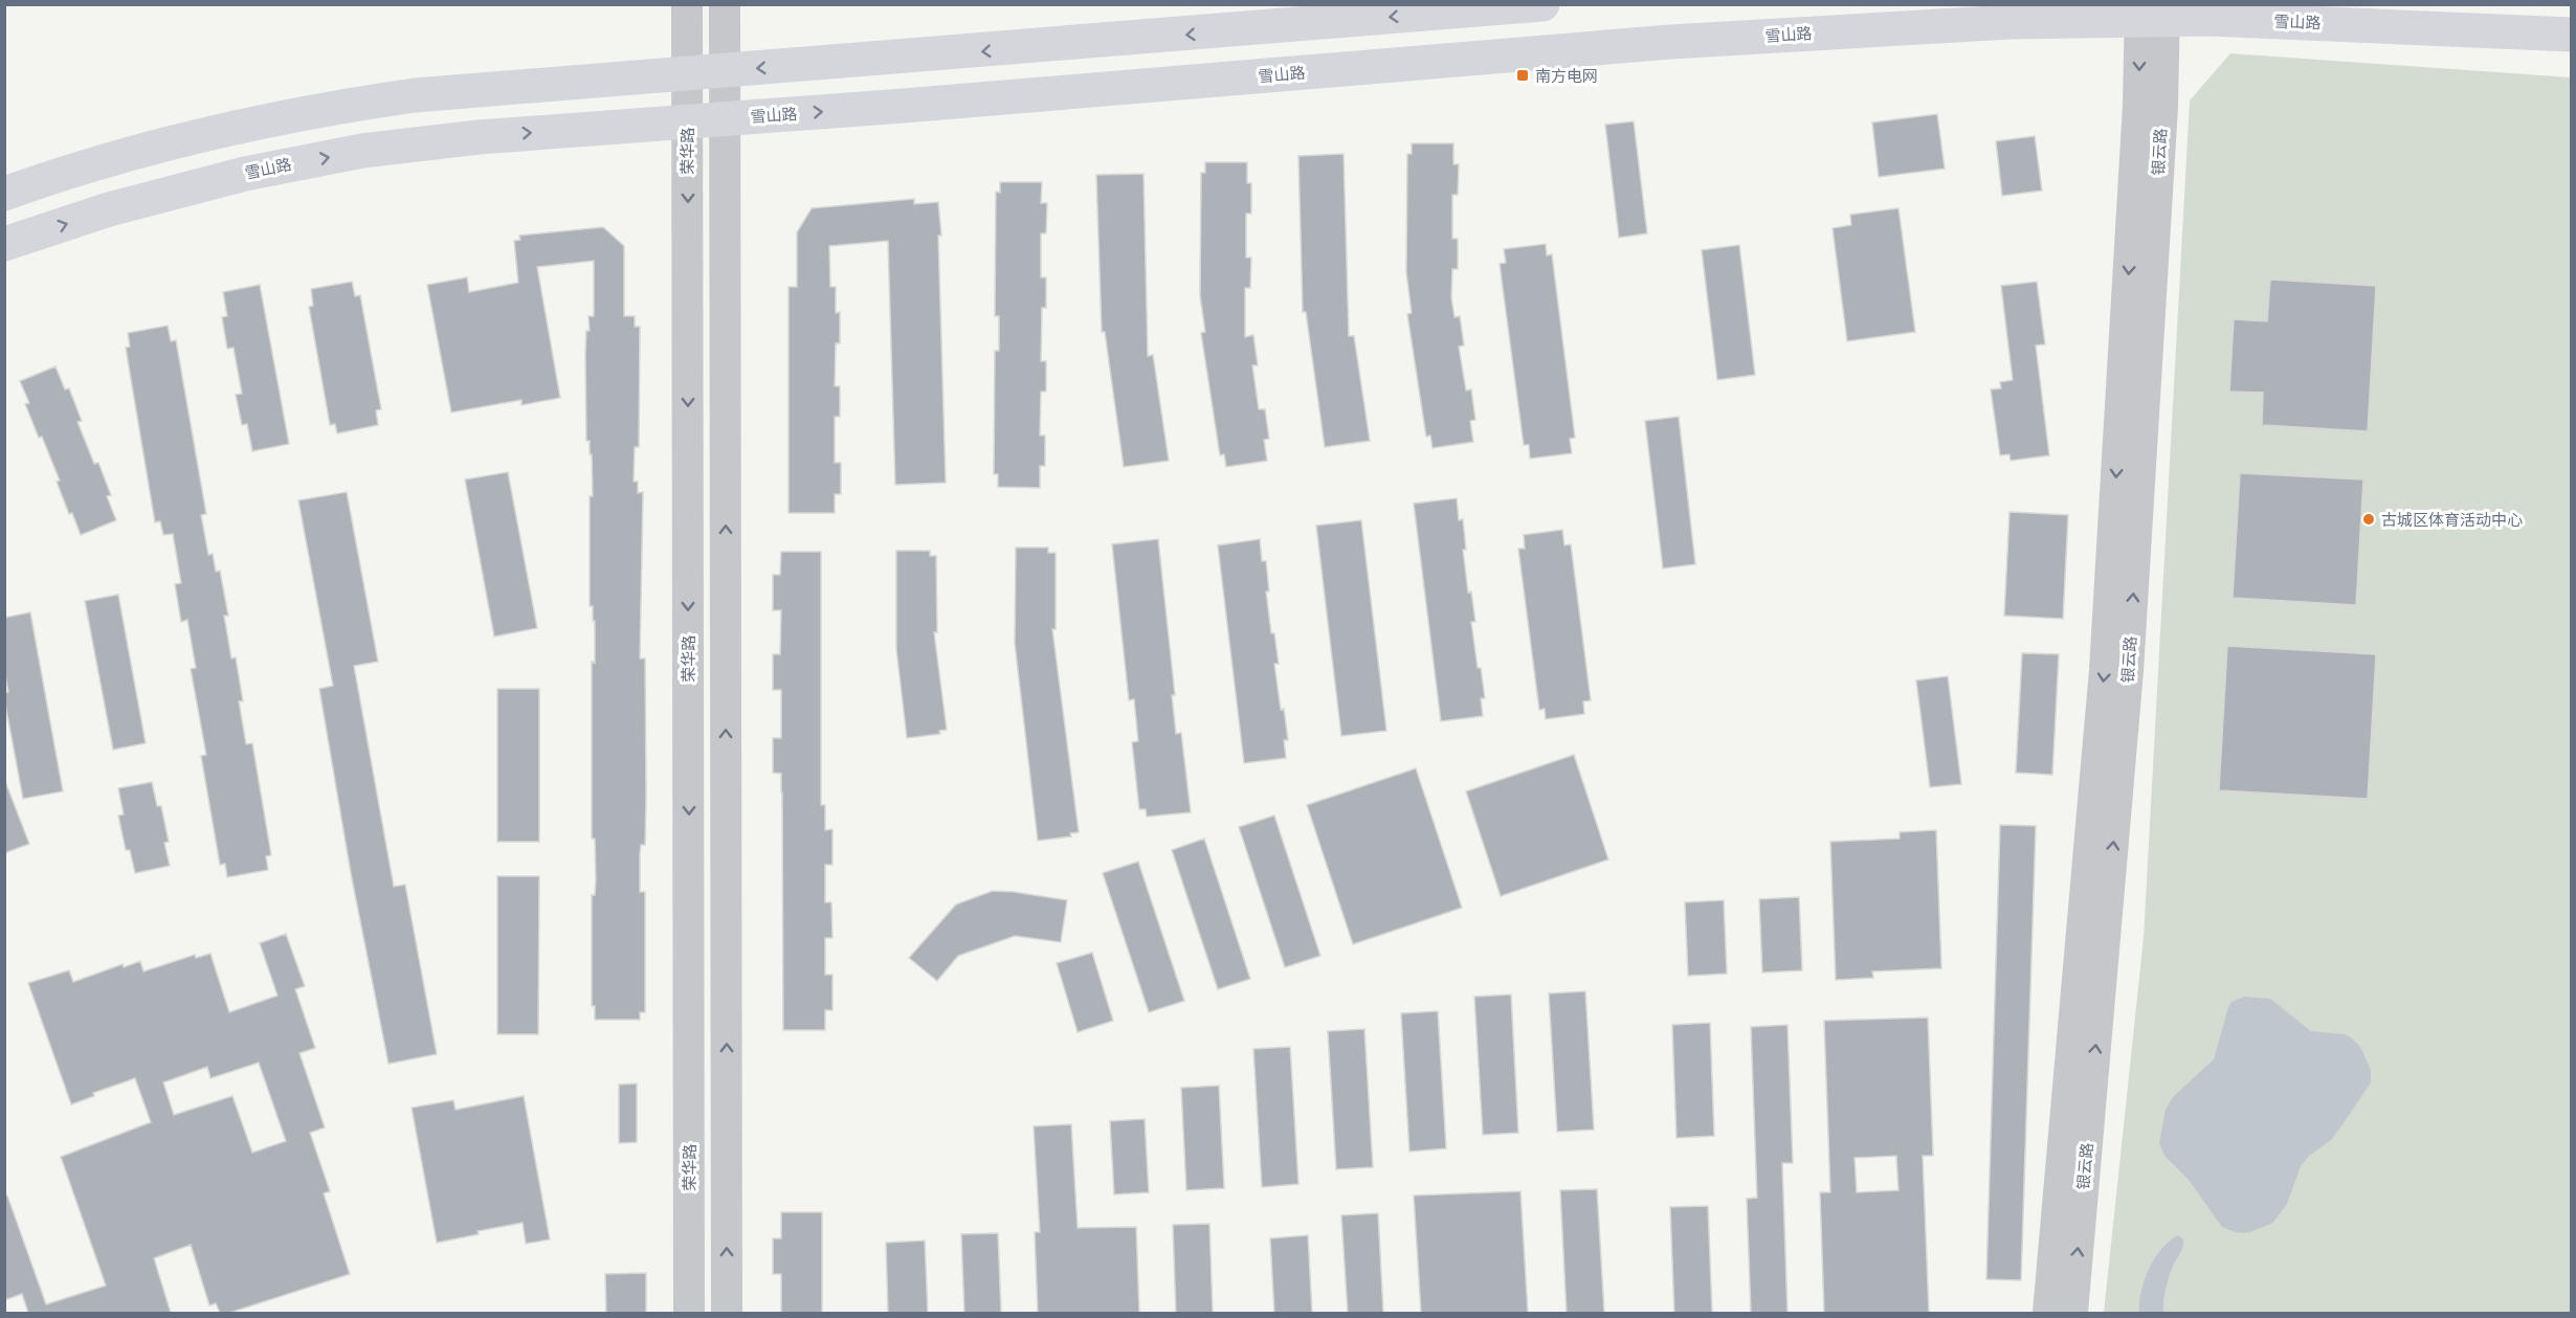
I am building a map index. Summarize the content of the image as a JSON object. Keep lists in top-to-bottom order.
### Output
{
  "streets": {
    "main road": ["雪山路"],
    "street": ["荣华路", "银云路"]
  },
  "crossings": [
    ["雪山路", "荣华路"],
    ["雪山路", "银云路"]
  ],
  "places": {
    "transit": ["南方电网"],
    "other": ["古城区体育活动中心"]
  }
}
